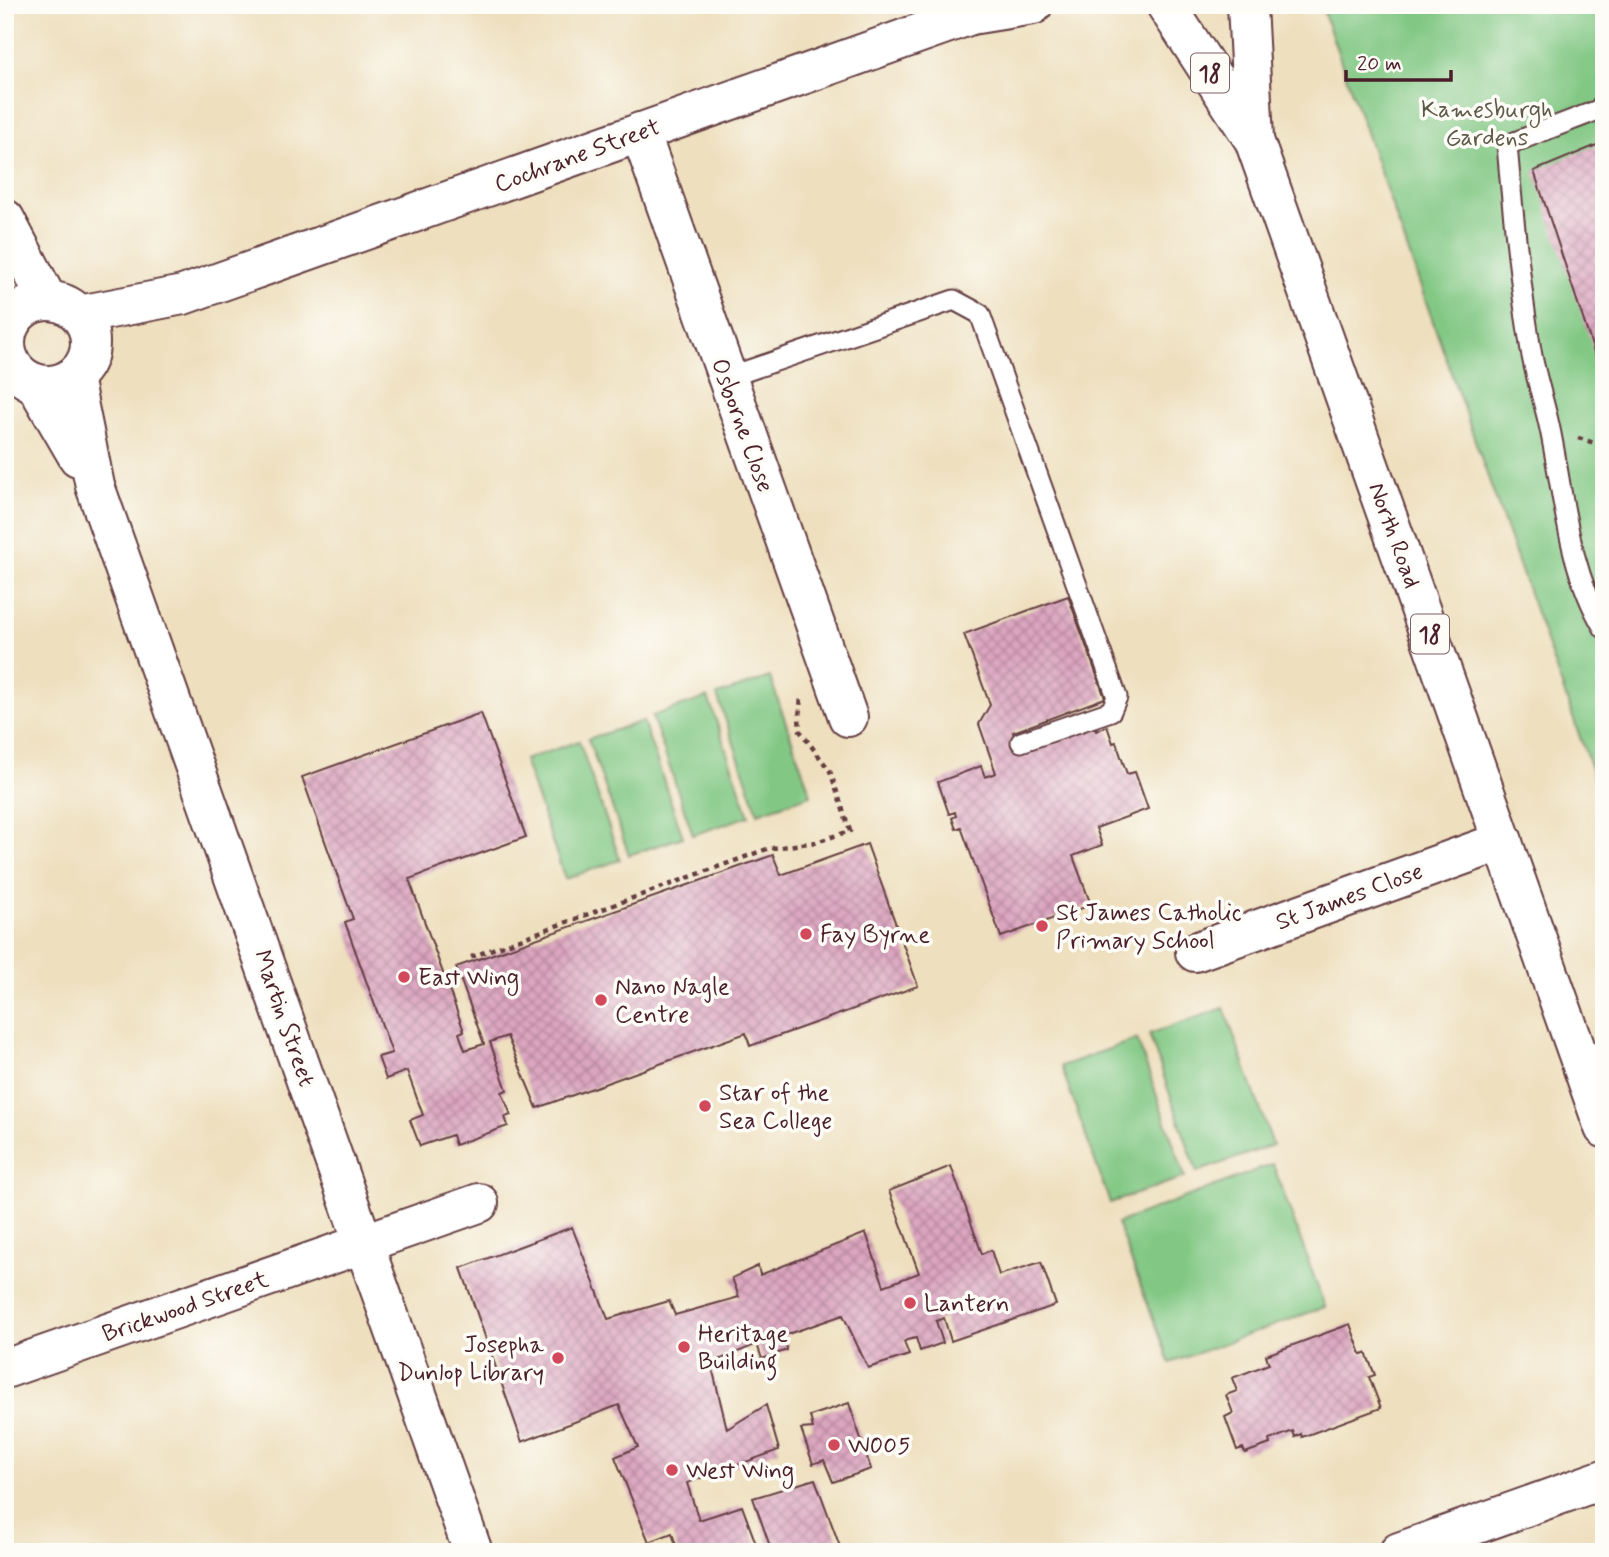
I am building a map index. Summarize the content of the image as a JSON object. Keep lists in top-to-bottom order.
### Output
{
  "streets": {
    "street": [
      "18",
      "Cochrane Street",
      "Osborne Close",
      "North Road",
      "St James Close",
      "Martin Street",
      "Brickwood Street"
    ]
  },
  "crossings": [
    ["Cochrane Street", "Osborne Close"],
    ["Cochrane Street", "Martin Street"],
    ["North Road", "St James Close"],
    ["Martin Street", "Brickwood Street"]
  ],
  "parks": ["Kamesburgh Gardens"],
  "places": [
    "St James Catholic Primary School",
    "Fay Byrne",
    "East Wing",
    "Nano Nagle Centre",
    "Star of the Sea College",
    "Lantern",
    "Heritage Building",
    "Josepha Dunlop Library",
    "W005",
    "West Wing"
  ],
  "scale_bar": "20 m"
}
